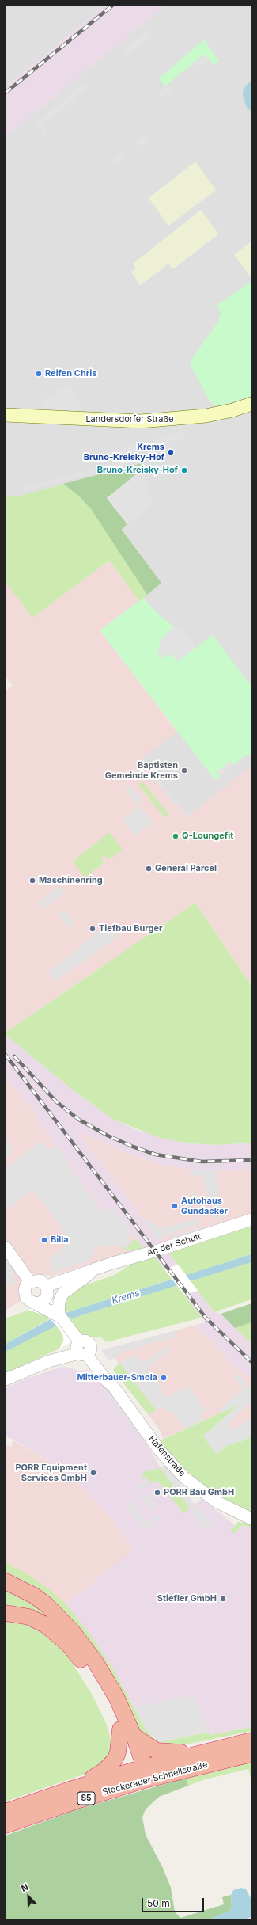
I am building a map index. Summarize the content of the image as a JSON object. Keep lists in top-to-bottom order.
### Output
{
  "streets": {
    "highway": ["Stockerauer Schnellstraße", "S5"],
    "main road": ["Landersdorfer Straße"],
    "street": ["An der Schütt", "Hafenstraße"]
  },
  "crossings": [
    ["An der Schütt", "Hafenstraße"]
  ],
  "water": ["Krems"],
  "places": [
    "Reifen Chris",
    "Krems Bruno-Kreisky-Hof",
    "Bruno-Kreisky-Hof",
    "Baptisten Gemeinde Krems",
    "Q-Loungefit",
    "General Parcel",
    "Maschinenring",
    "Tiefbau Burger",
    "Autohaus Gundacker",
    "Billa",
    "Mitterbauer-Smola",
    "PORR Equipment Services GmbH",
    "PORR Bau GmbH",
    "Stiefler GmbH"
  ],
  "scale_bar": "50 m",
  "north": "top left"
}
